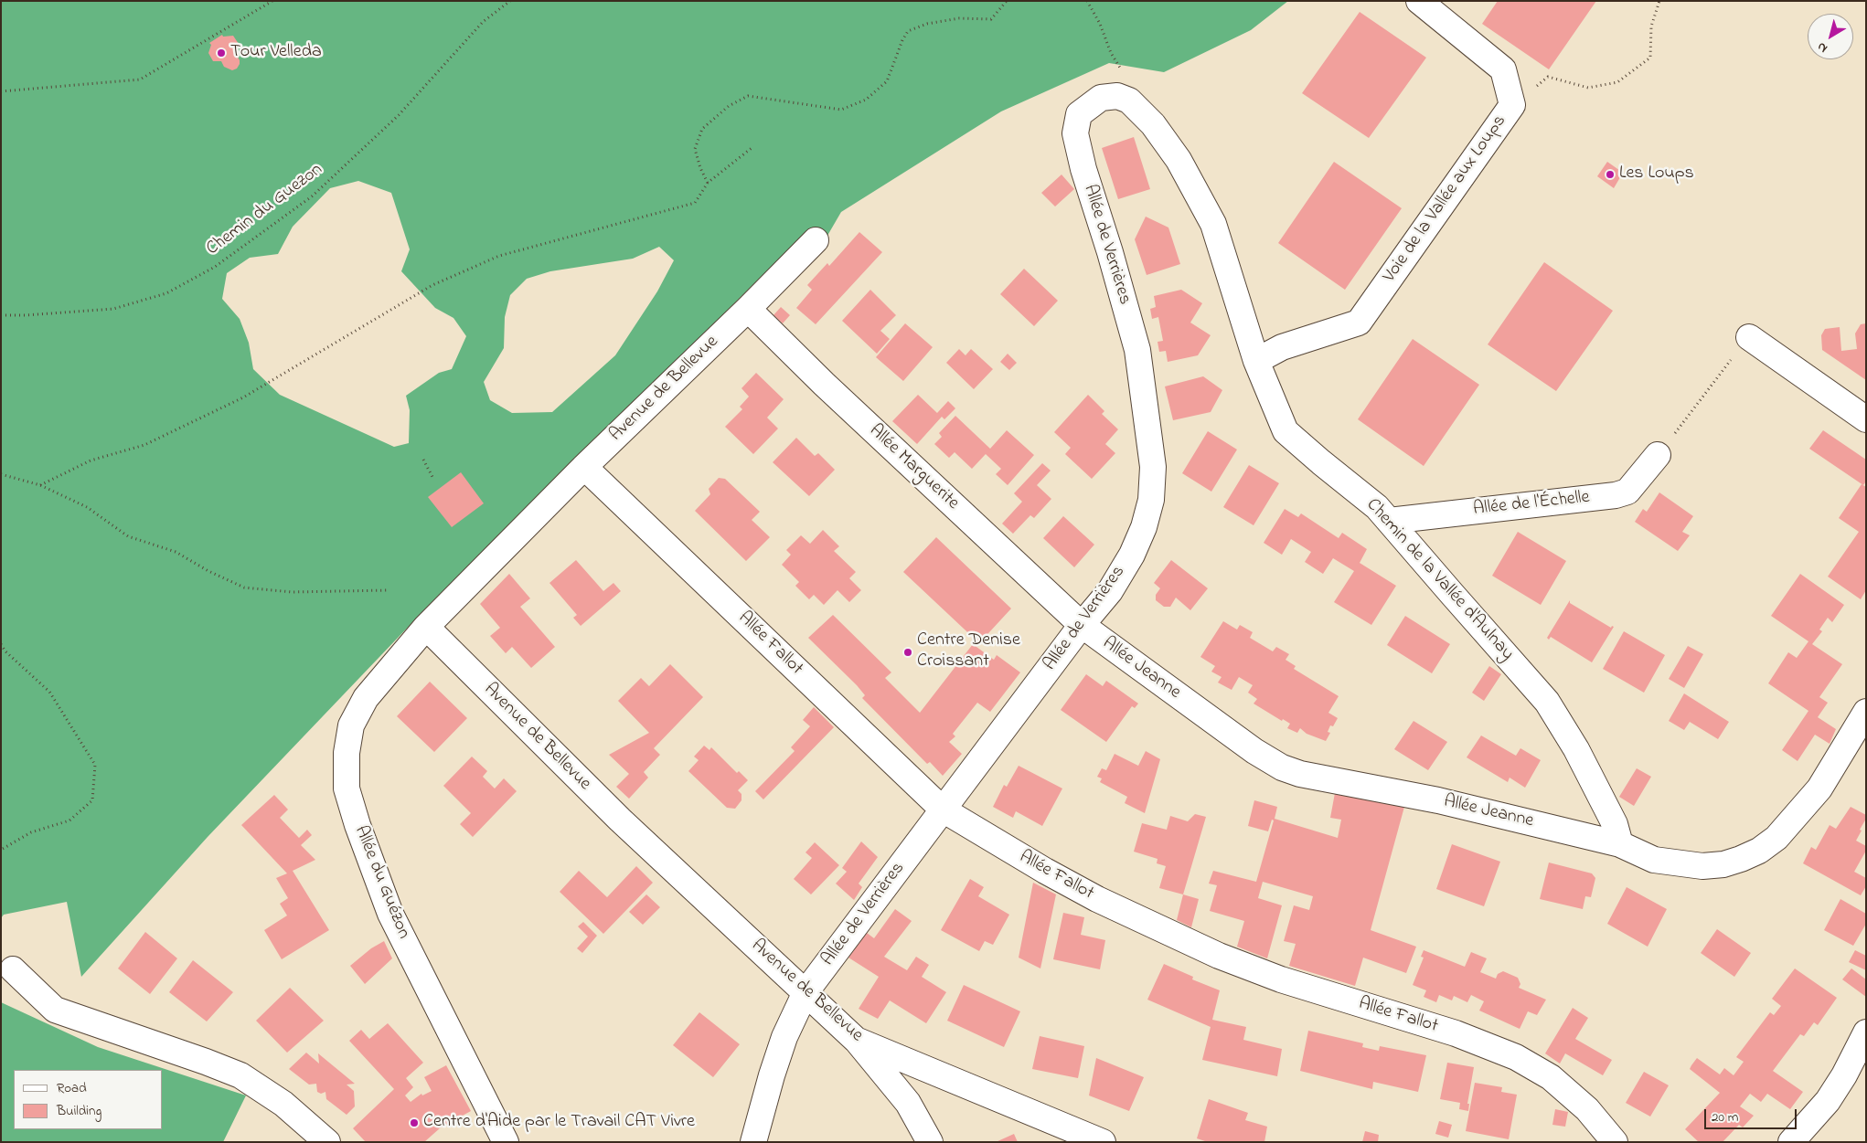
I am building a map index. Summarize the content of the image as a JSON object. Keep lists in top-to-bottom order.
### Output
{
  "streets": {
    "street": [
      "Voie de la Vallée aux Loups",
      "Allée de Verrières",
      "Avenue de Bellevue",
      "Allée Marguerite",
      "Allée de l'Échelle",
      "Chemin de la Vallée d'Aulnay",
      "Allée Fallot",
      "Allée Jeanne",
      "Allée du Guézon"
    ],
    "path": ["Chemin du Guezon"]
  },
  "crossings": [
    ["Voie de la Vallée aux Loups", "Chemin de la Vallée d'Aulnay"],
    ["Allée de Verrières", "Avenue de Bellevue"],
    ["Allée de Verrières", "Allée Marguerite"],
    ["Allée de Verrières", "Chemin de la Vallée d'Aulnay"],
    ["Allée de Verrières", "Allée Fallot"],
    ["Allée de Verrières", "Allée Jeanne"],
    ["Avenue de Bellevue", "Allée Marguerite"],
    ["Avenue de Bellevue", "Allée Fallot"],
    ["Avenue de Bellevue", "Allée du Guézon"],
    ["Allée Marguerite", "Allée Jeanne"],
    ["Allée de l'Échelle", "Chemin de la Vallée d'Aulnay"],
    ["Chemin de la Vallée d'Aulnay", "Allée Jeanne"]
  ],
  "places": [
    "Tour Velleda",
    "Les Loups",
    "Centre Denise Croissant",
    "Centre d'Aide par le Travail CAT Vivre"
  ],
  "legend": ["Road", "Building"],
  "scale_bar": "20 m",
  "north": "bottom left"
}
